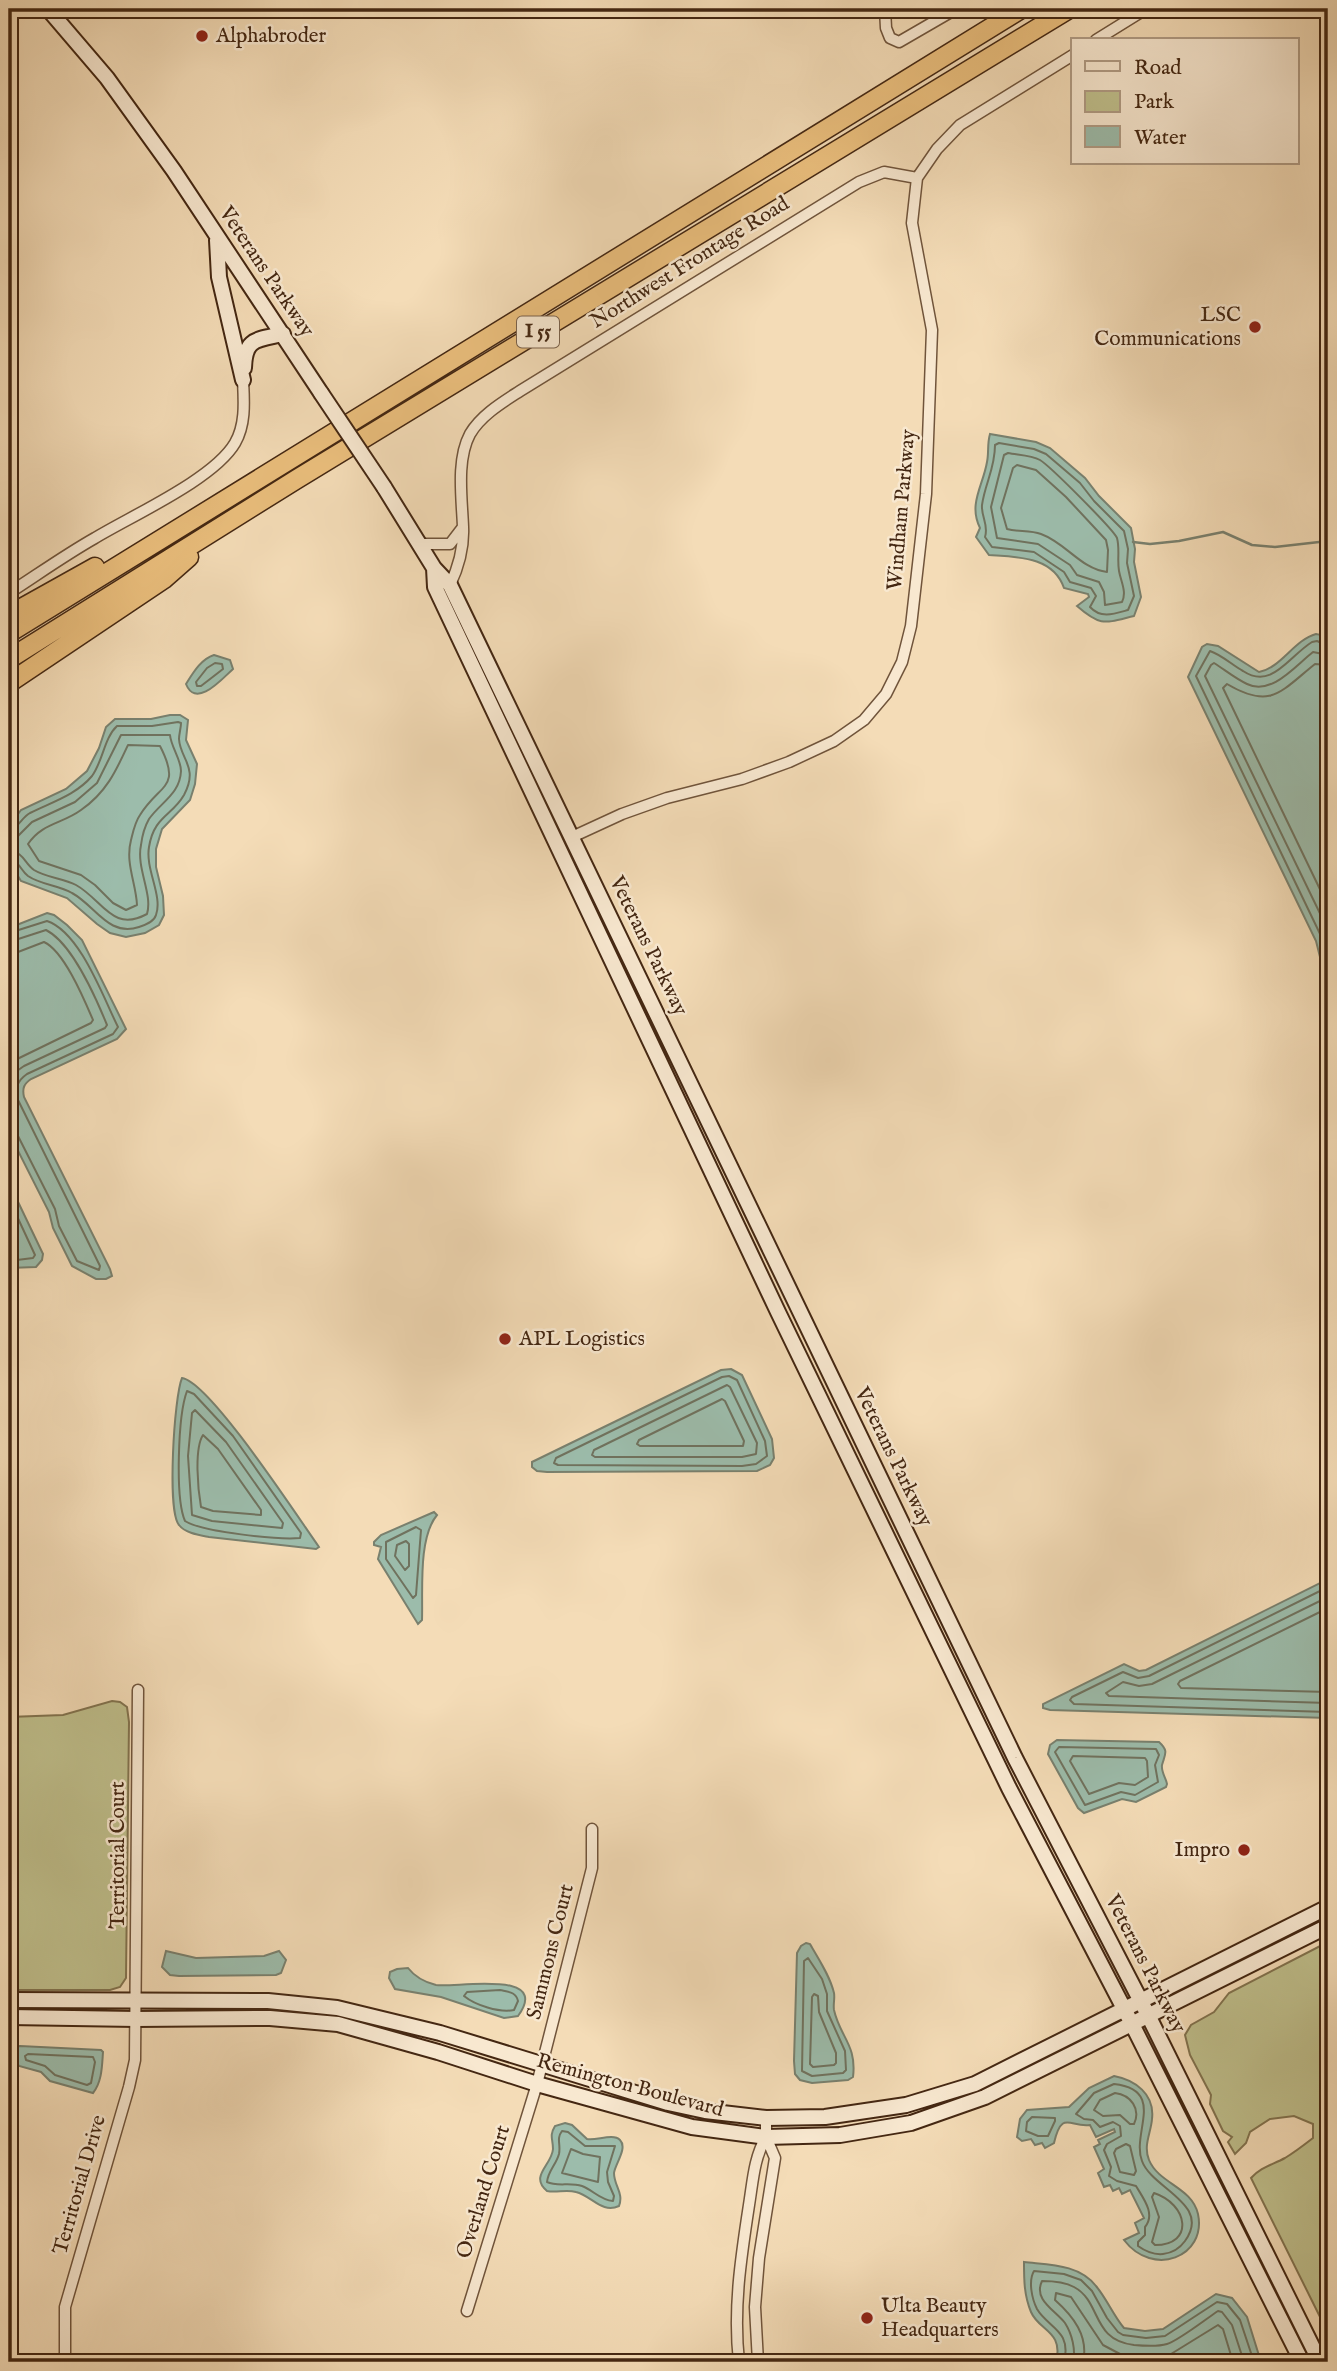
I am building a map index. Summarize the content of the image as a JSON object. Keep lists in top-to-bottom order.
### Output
{
  "streets": {
    "highway": ["I 55"],
    "main road": ["Veterans Parkway", "Remington Boulevard"],
    "street": [
      "Northwest Frontage Road",
      "Windham Parkway",
      "Territorial Court",
      "Sammons Court",
      "Territorial Drive",
      "Overland Court"
    ]
  },
  "crossings": [
    ["Northwest Frontage Road", "Veterans Parkway"],
    ["Northwest Frontage Road", "Windham Parkway"],
    ["Veterans Parkway", "Windham Parkway"],
    ["Veterans Parkway", "Remington Boulevard"],
    ["Territorial Court", "Remington Boulevard"],
    ["Territorial Court", "Territorial Drive"],
    ["Sammons Court", "Remington Boulevard"],
    ["Sammons Court", "Overland Court"],
    ["Remington Boulevard", "Territorial Drive"],
    ["Remington Boulevard", "Overland Court"]
  ],
  "places": [
    "Alphabroder",
    "LSC Communications",
    "APL Logistics",
    "Impro",
    "Ulta Beauty Headquarters"
  ],
  "legend": ["Road", "Park", "Water"]
}
